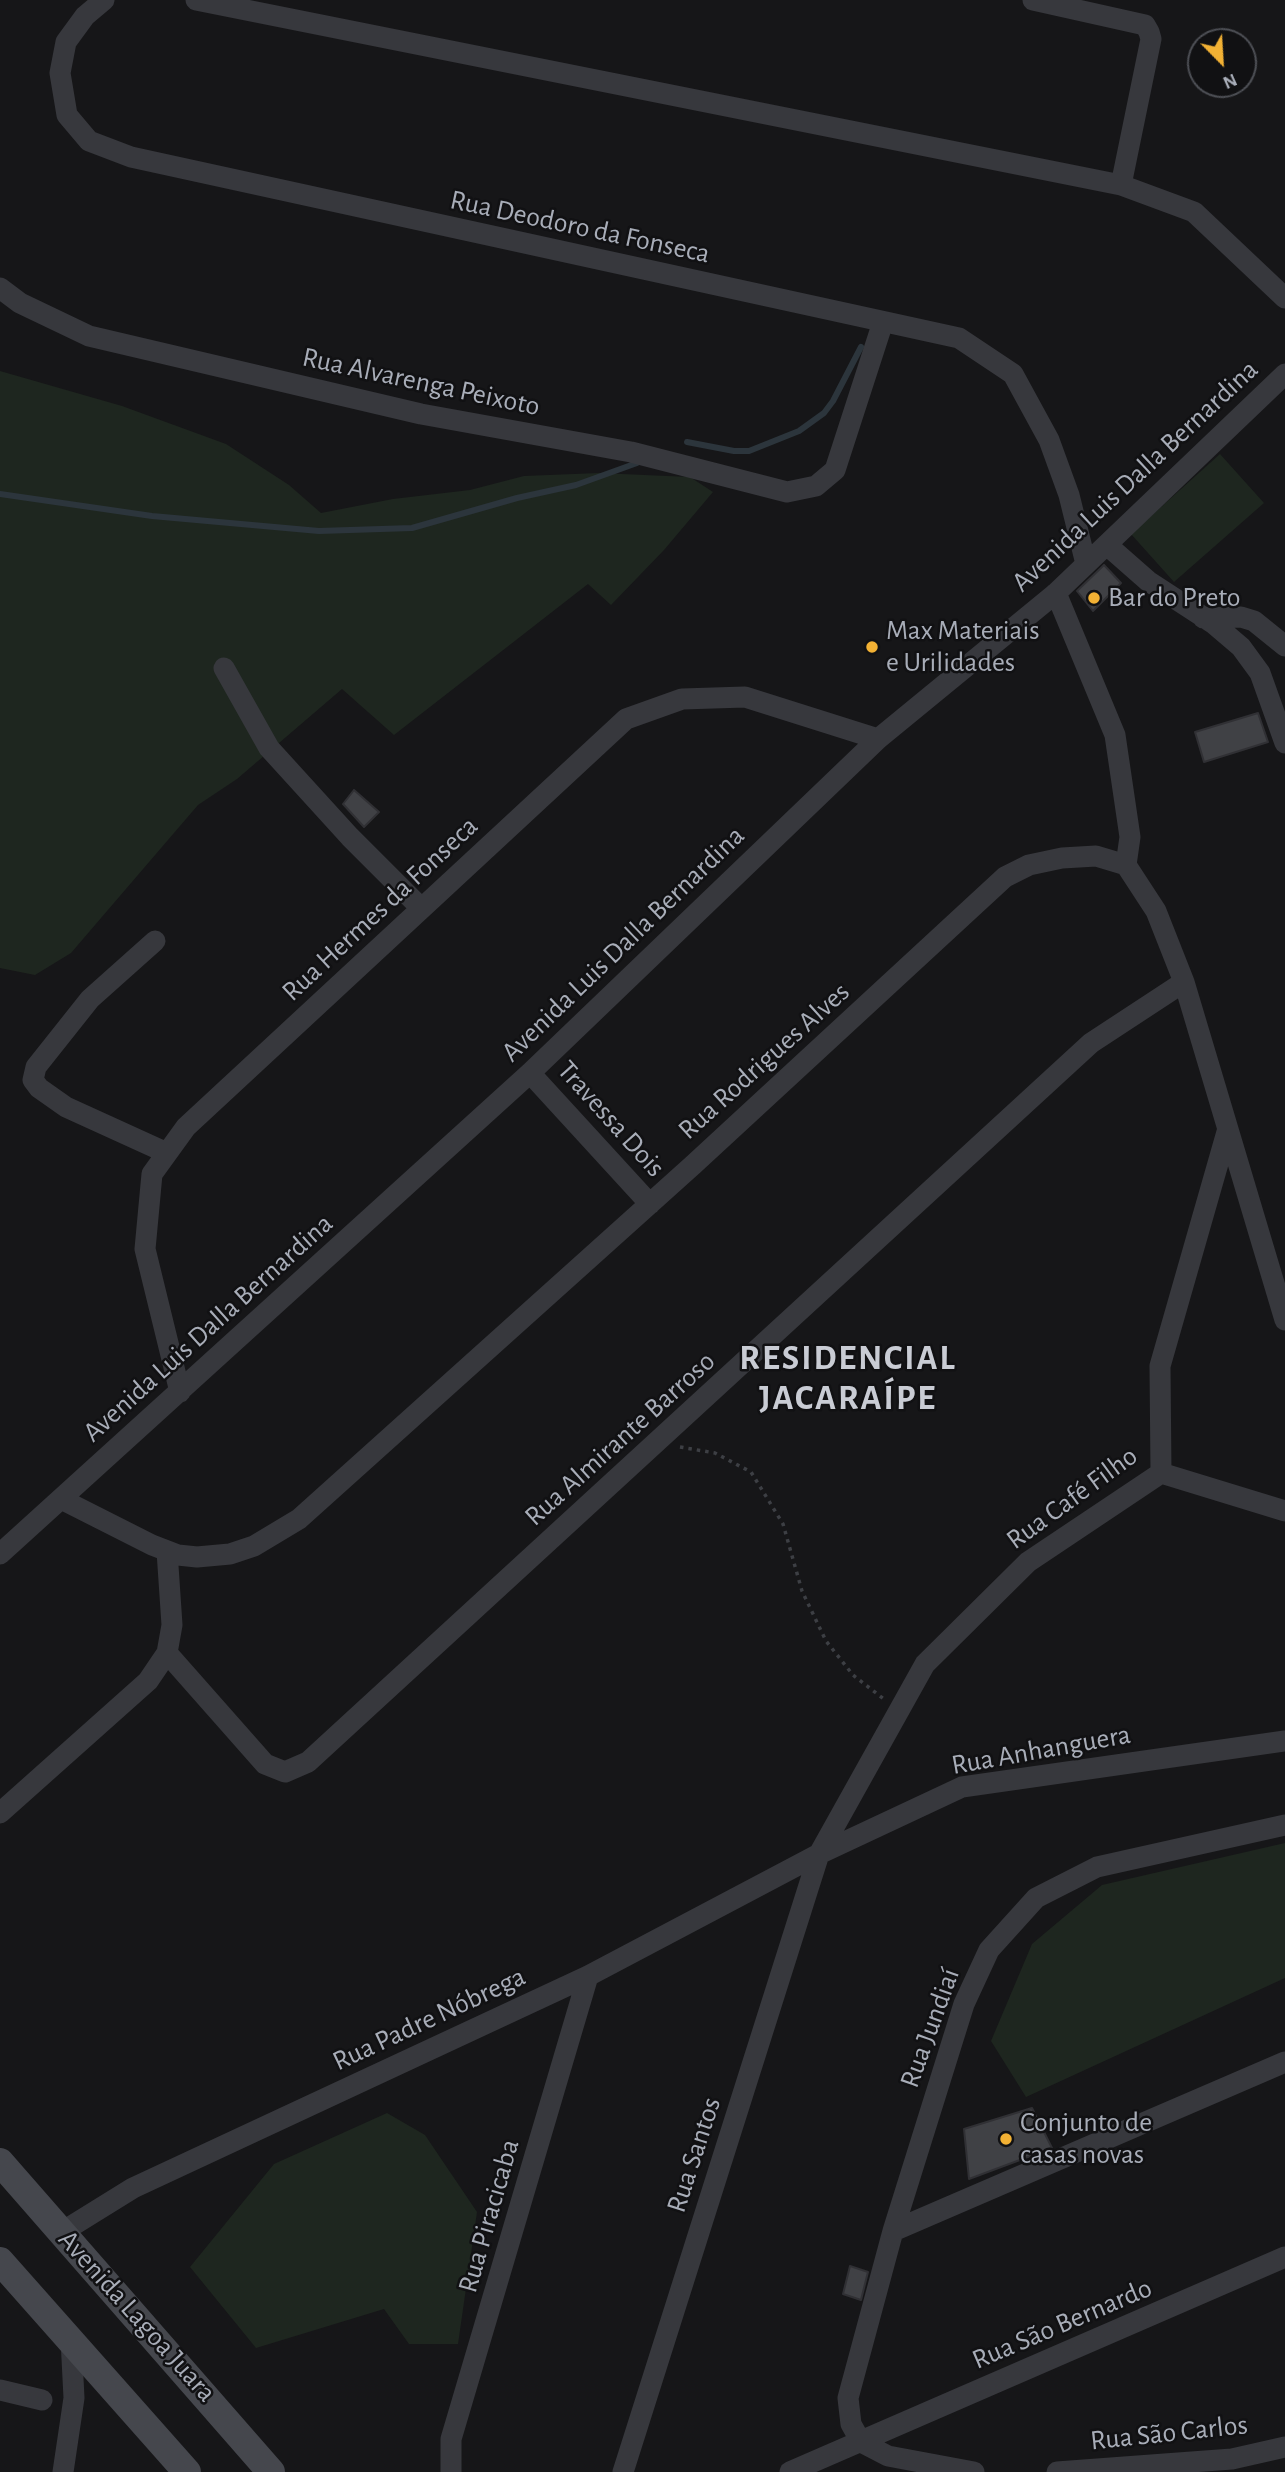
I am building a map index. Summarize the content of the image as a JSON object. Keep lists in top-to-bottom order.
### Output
{
  "streets": {
    "main road": ["Avenida Lagoa Juara"],
    "street": [
      "Rua Deodoro da Fonseca",
      "Rua Alvarenga Peixoto",
      "Avenida Luis Dalla Bernardina",
      "Rua Hermes da Fonseca",
      "Rua Rodrigues Alves",
      "Travessa Dois",
      "Rua Almirante Barroso",
      "Rua Café Filho",
      "Rua Anhanguera",
      "Rua Padre Nóbrega",
      "Rua Jundiaí",
      "Rua Santos",
      "Rua Piracicaba",
      "Rua São Bernardo",
      "Rua São Carlos"
    ]
  },
  "crossings": [
    ["Rua Deodoro da Fonseca", "Rua Alvarenga Peixoto"],
    ["Rua Deodoro da Fonseca", "Avenida Luis Dalla Bernardina"],
    ["Avenida Luis Dalla Bernardina", "Rua Hermes da Fonseca"],
    ["Avenida Luis Dalla Bernardina", "Rua Rodrigues Alves"],
    ["Avenida Luis Dalla Bernardina", "Travessa Dois"],
    ["Rua Rodrigues Alves", "Travessa Dois"],
    ["Rua Café Filho", "Rua Anhanguera"],
    ["Rua Café Filho", "Rua Padre Nóbrega"],
    ["Rua Café Filho", "Rua Santos"],
    ["Rua Anhanguera", "Rua Padre Nóbrega"],
    ["Rua Anhanguera", "Rua Santos"],
    ["Rua Padre Nóbrega", "Rua Santos"],
    ["Rua Padre Nóbrega", "Rua Piracicaba"],
    ["Rua Padre Nóbrega", "Avenida Lagoa Juara"],
    ["Rua Jundiaí", "Rua São Bernardo"]
  ],
  "districts": ["RESIDENCIAL JACARAÍPE"],
  "places": ["Bar do Preto", "Max Materiais e Urilidades", "Conjunto de casas novas"],
  "north": "bottom right"
}
